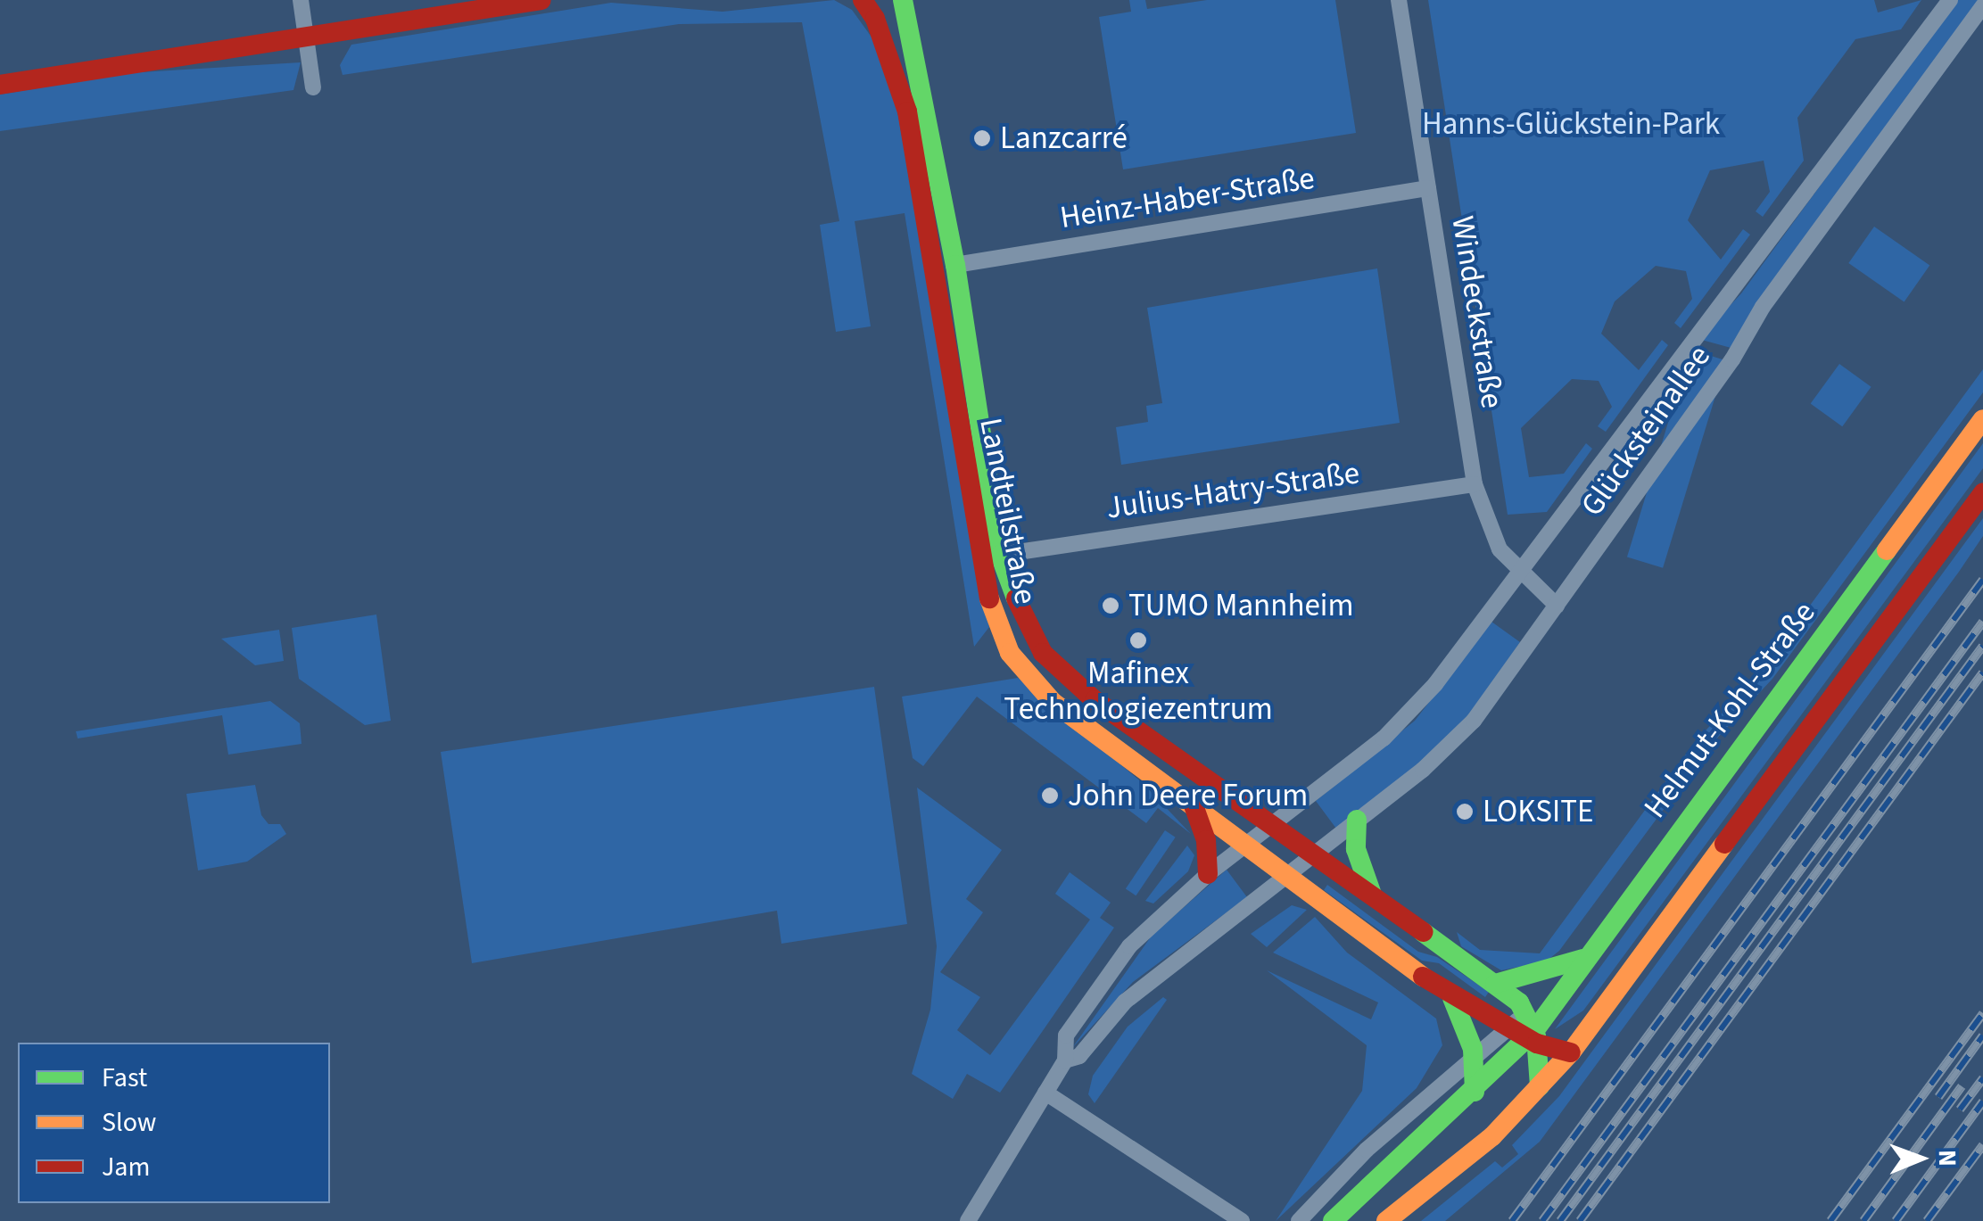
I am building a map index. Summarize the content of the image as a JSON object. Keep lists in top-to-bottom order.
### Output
{
  "streets": {
    "street": [
      "Heinz-Haber-Straße",
      "Windeckstraße",
      "Glücksteinallee",
      "Julius-Hatry-Straße",
      "Landteilstraße",
      "Helmut-Kohl-Straße"
    ]
  },
  "crossings": [
    ["Heinz-Haber-Straße", "Windeckstraße"],
    ["Heinz-Haber-Straße", "Landteilstraße"],
    ["Windeckstraße", "Glücksteinallee"],
    ["Windeckstraße", "Julius-Hatry-Straße"],
    ["Glücksteinallee", "Landteilstraße"],
    ["Julius-Hatry-Straße", "Landteilstraße"],
    ["Landteilstraße", "Helmut-Kohl-Straße"]
  ],
  "parks": ["Hanns-Glückstein-Park"],
  "places": [
    "Lanzcarré",
    "TUMO Mannheim",
    "Mafinex Technologiezentrum",
    "John Deere Forum",
    "LOKSITE"
  ],
  "legend": ["Fast", "Slow", "Jam"],
  "north": "right"
}
